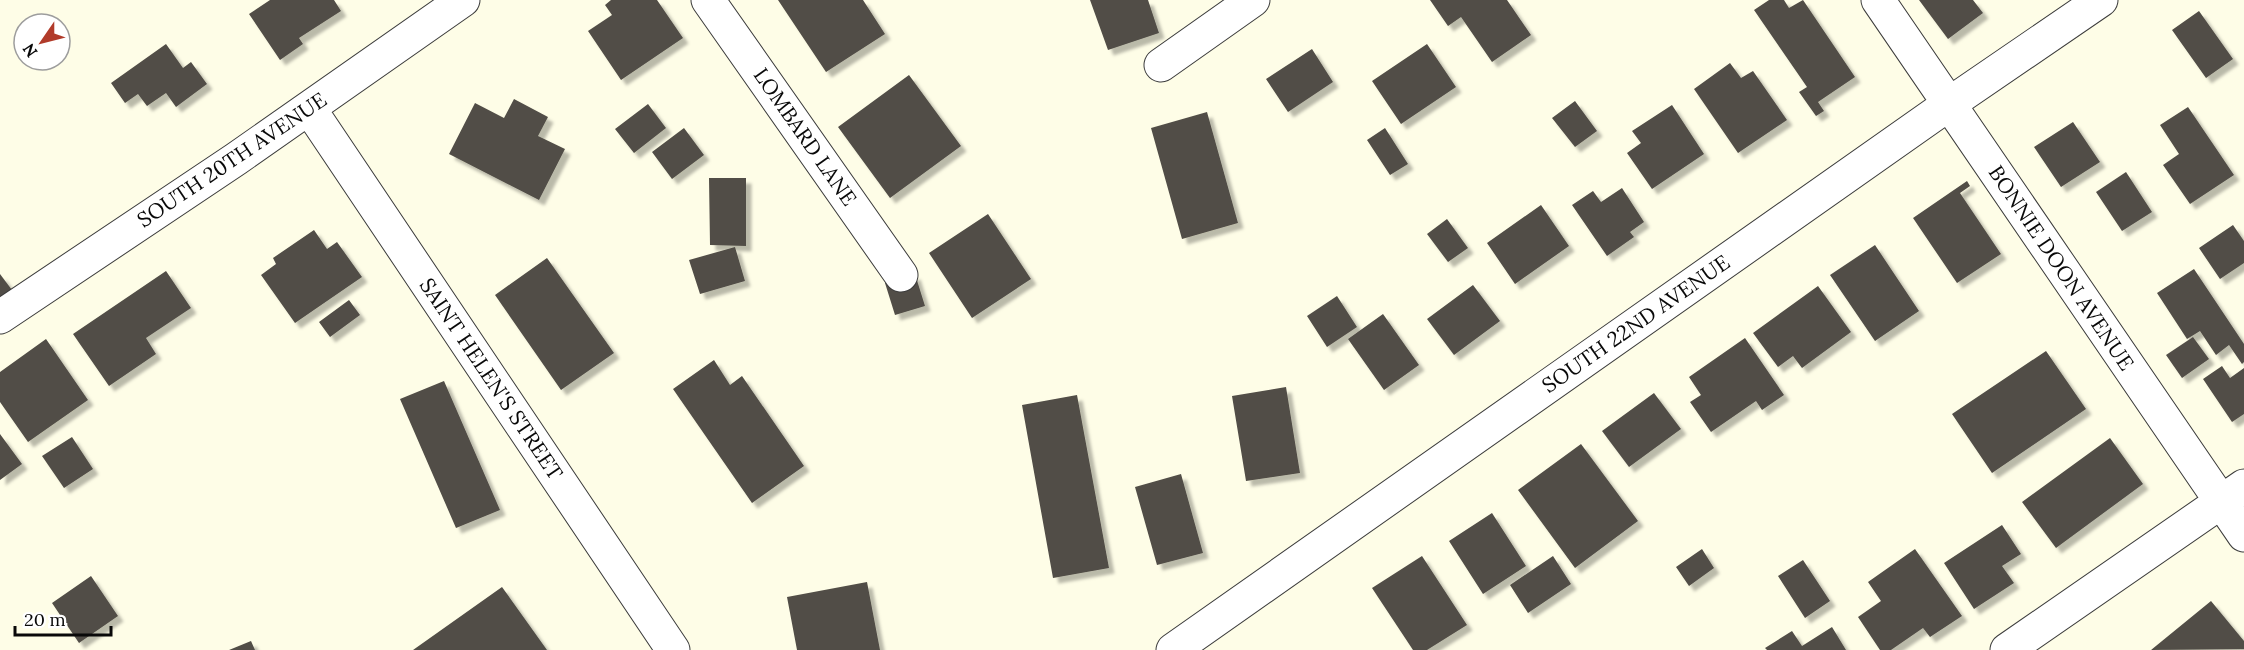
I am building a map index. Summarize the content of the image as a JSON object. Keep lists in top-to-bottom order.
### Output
{
  "streets": {
    "street": [
      "LOMBARD LANE",
      "SOUTH 20TH AVENUE",
      "BONNIE DOON AVENUE",
      "SOUTH 22ND AVENUE",
      "SAINT HELEN'S STREET"
    ]
  },
  "crossings": [
    ["SOUTH 20TH AVENUE", "SAINT HELEN'S STREET"],
    ["BONNIE DOON AVENUE", "SOUTH 22ND AVENUE"]
  ],
  "scale_bar": "20 m",
  "north": "bottom left"
}
